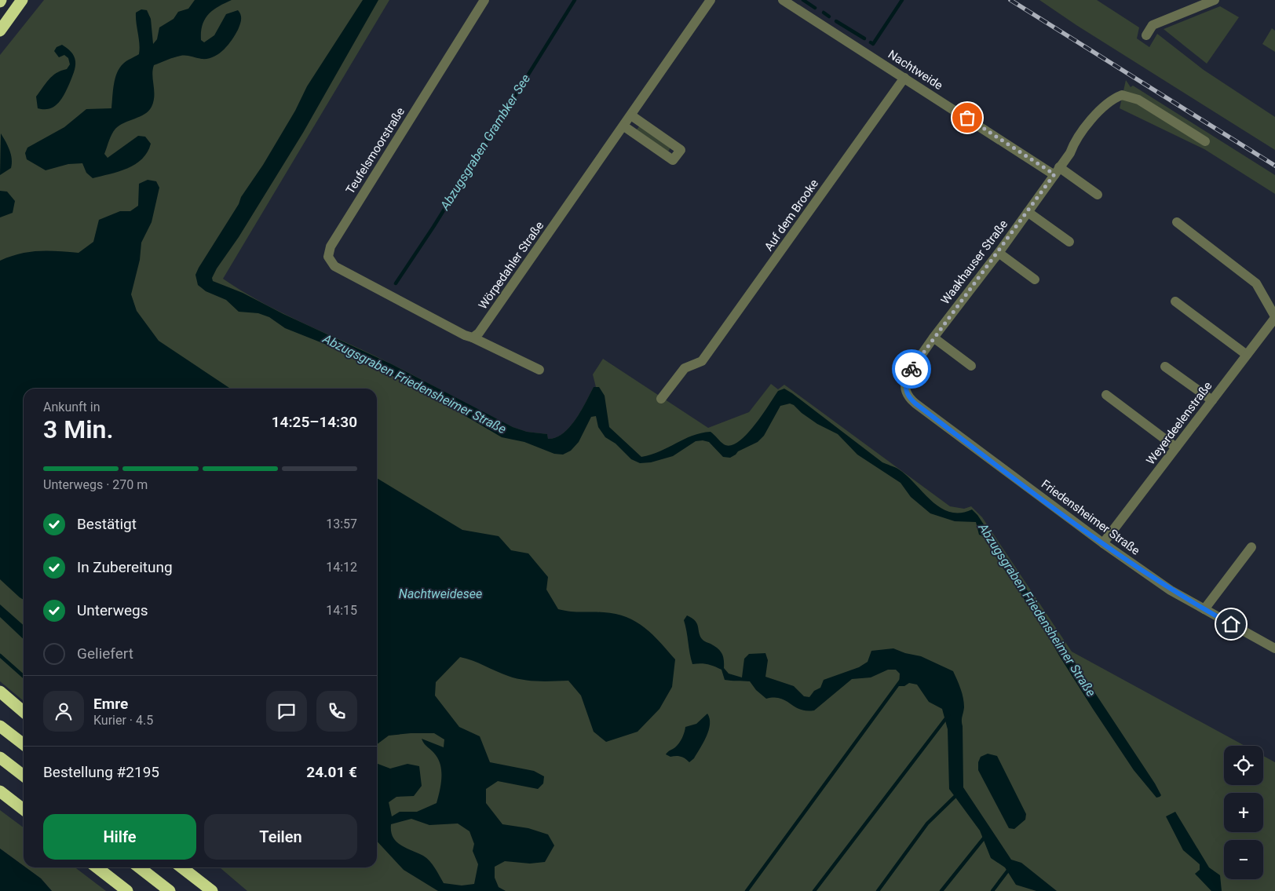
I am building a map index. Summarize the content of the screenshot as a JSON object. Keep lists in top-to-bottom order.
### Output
{
  "streets": {
    "street": [
      "Nachtweide",
      "Teufelsmoorstraße",
      "Auf dem Brooke",
      "Waakhauser Straße",
      "Wörpedahler Straße",
      "Weyerdeelenstraße",
      "Friedensheimer Straße"
    ]
  },
  "crossings": [
    ["Nachtweide", "Auf dem Brooke"],
    ["Nachtweide", "Waakhauser Straße"],
    ["Teufelsmoorstraße", "Wörpedahler Straße"],
    ["Waakhauser Straße", "Friedensheimer Straße"],
    ["Weyerdeelenstraße", "Friedensheimer Straße"]
  ],
  "water": ["Abzugsgraben Grambker See", "Abzugsgraben Friedensheimer Straße", "Nachtweidesee"],
  "page": {
    "heading": ["3 Min.", "Ankunft in", "14:25–14:30"],
    "panel": [
      "Emre",
      "Kurier · 4.5",
      "Bestellung #2195",
      "24.01 €"
    ],
    "bar": "Unterwegs · 270 m",
    "list": [
      ["Bestätigt", "13:57"],
      ["In Zubereitung", "14:12"],
      ["Unterwegs", "14:15"],
      "Geliefert"
    ],
    "map_buttons": ["+", "−"],
    "buttons": ["Hilfe", "Teilen"]
  }
}
